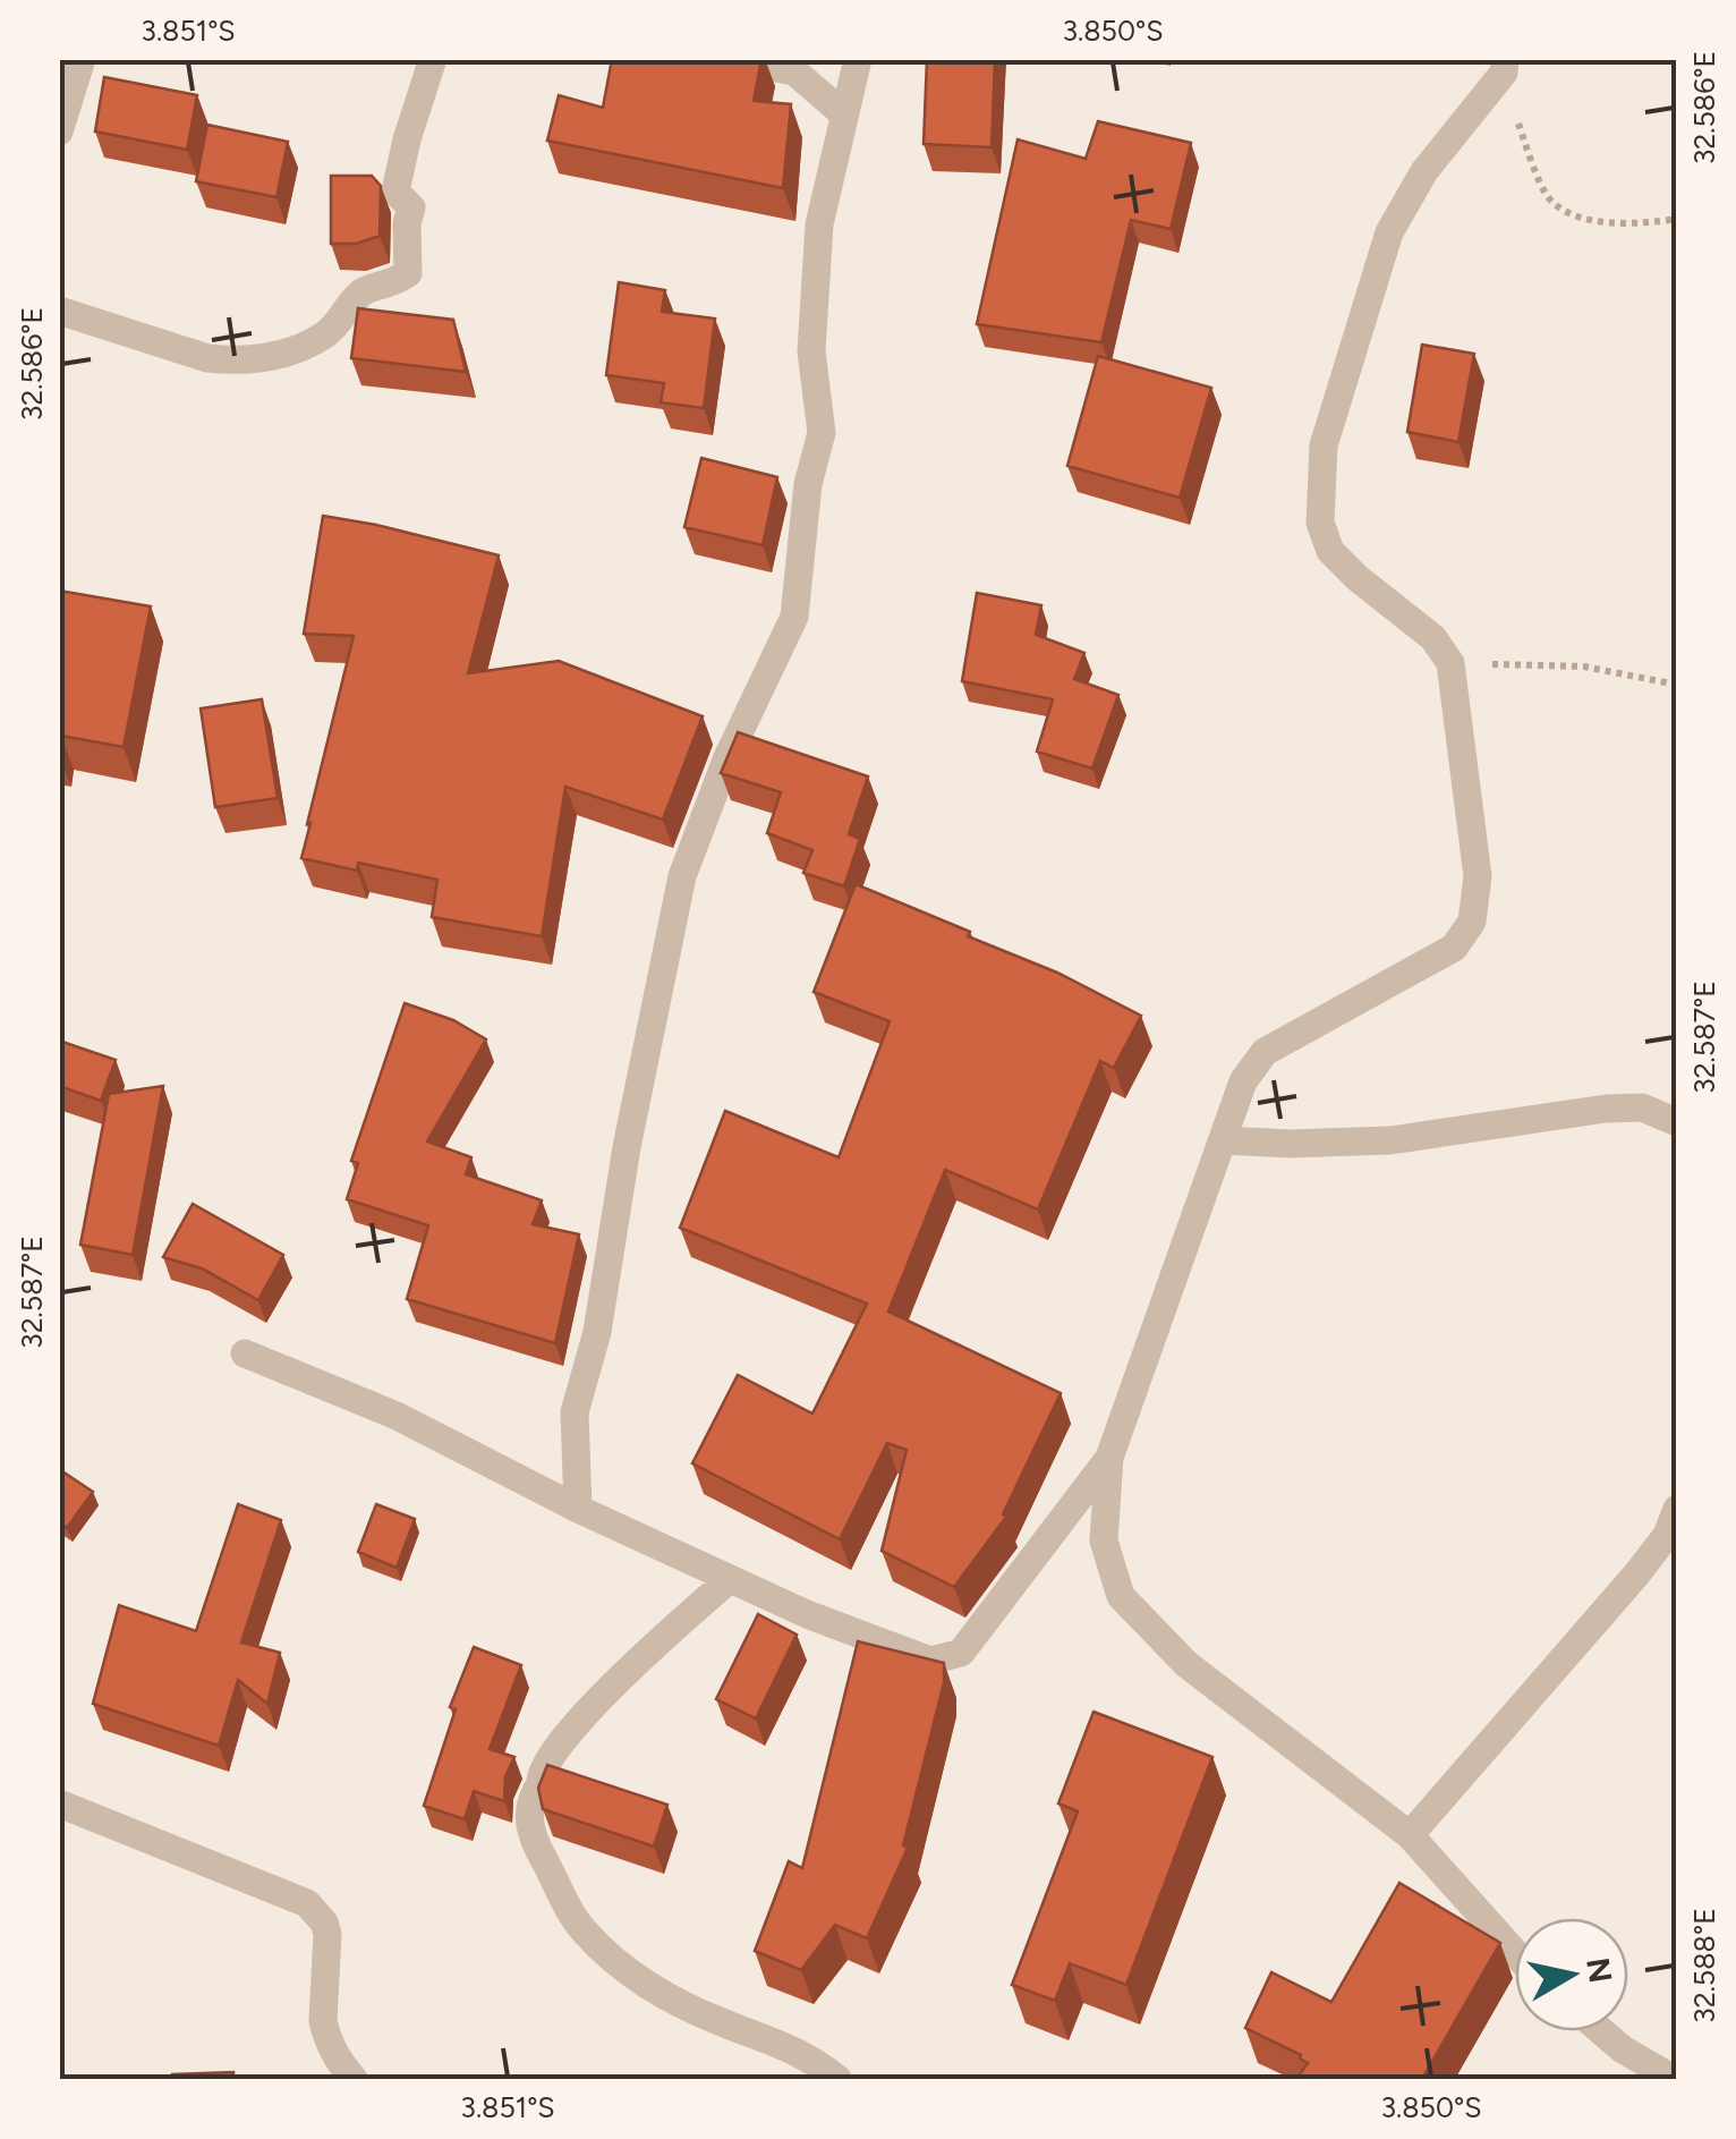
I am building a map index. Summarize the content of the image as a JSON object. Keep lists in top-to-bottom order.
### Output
{
  "north": "right",
  "coordinates": [
    "3.851°S",
    "3.850°S",
    "32.586°E",
    "32.587°E",
    "32.588°E"
  ]
}
